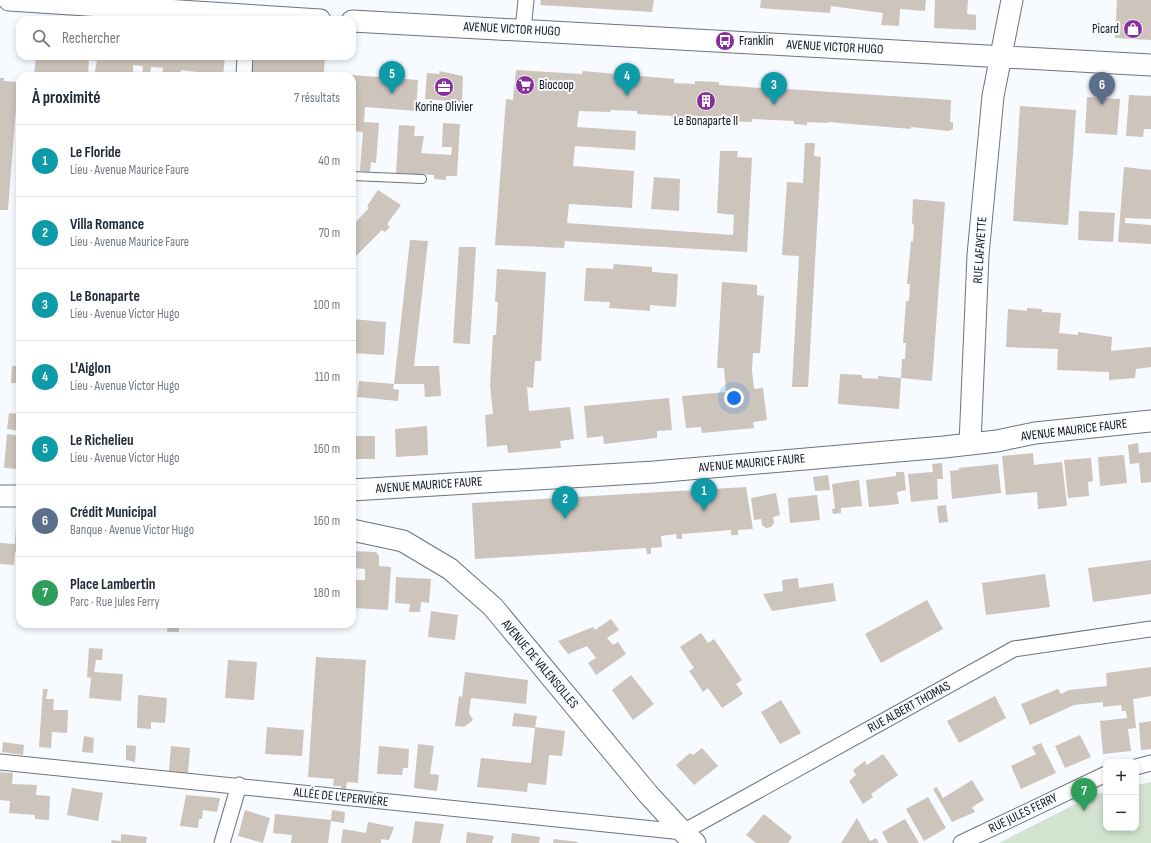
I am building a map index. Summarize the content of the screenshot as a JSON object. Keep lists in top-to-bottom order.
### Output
{
  "streets": {
    "street": [
      "AVENUE VICTOR HUGO",
      "RUE LAFAYETTE",
      "AVENUE MAURICE FAURE",
      "AVENUE DE VALENSOLLES",
      "RUE ALBERT THOMAS",
      "ALLÉE DE L'EPERVIÈRE",
      "RUE JULES FERRY"
    ]
  },
  "crossings": [
    ["AVENUE VICTOR HUGO", "RUE LAFAYETTE"],
    ["RUE LAFAYETTE", "AVENUE MAURICE FAURE"],
    ["AVENUE DE VALENSOLLES", "RUE ALBERT THOMAS"],
    ["AVENUE DE VALENSOLLES", "ALLÉE DE L'EPERVIÈRE"],
    ["RUE ALBERT THOMAS", "ALLÉE DE L'EPERVIÈRE"]
  ],
  "places": {
    "shop": ["Picard"],
    "bus stop": ["Franklin"],
    "supermarket": ["Biocoop"],
    "office": ["Korine Olivier"],
    "building": ["Le Bonaparte II"]
  },
  "page": {
    "search": "Rechercher",
    "pins": [
      "5",
      "4",
      "3",
      "6",
      "1",
      "2",
      "7"
    ],
    "heading": ["À proximité", "7 résultats"],
    "list": [
      {
        "mark": "1",
        "name": "Le Floride",
        "note": "Lieu · Avenue Maurice Faure",
        "value": "40 m"
      },
      {
        "mark": "2",
        "name": "Villa Romance",
        "note": "Lieu · Avenue Maurice Faure",
        "value": "70 m"
      },
      {
        "mark": "3",
        "name": "Le Bonaparte",
        "note": "Lieu · Avenue Victor Hugo",
        "value": "100 m"
      },
      {
        "mark": "4",
        "name": "L'Aiglon",
        "note": "Lieu · Avenue Victor Hugo",
        "value": "110 m"
      },
      {
        "mark": "5",
        "name": "Le Richelieu",
        "note": "Lieu · Avenue Victor Hugo",
        "value": "160 m"
      },
      {
        "mark": "6",
        "name": "Crédit Municipal",
        "note": "Banque · Avenue Victor Hugo",
        "value": "160 m"
      },
      {
        "mark": "7",
        "name": "Place Lambertin",
        "note": "Parc · Rue Jules Ferry",
        "value": "180 m"
      }
    ],
    "map_buttons": ["+", "−"]
  }
}
